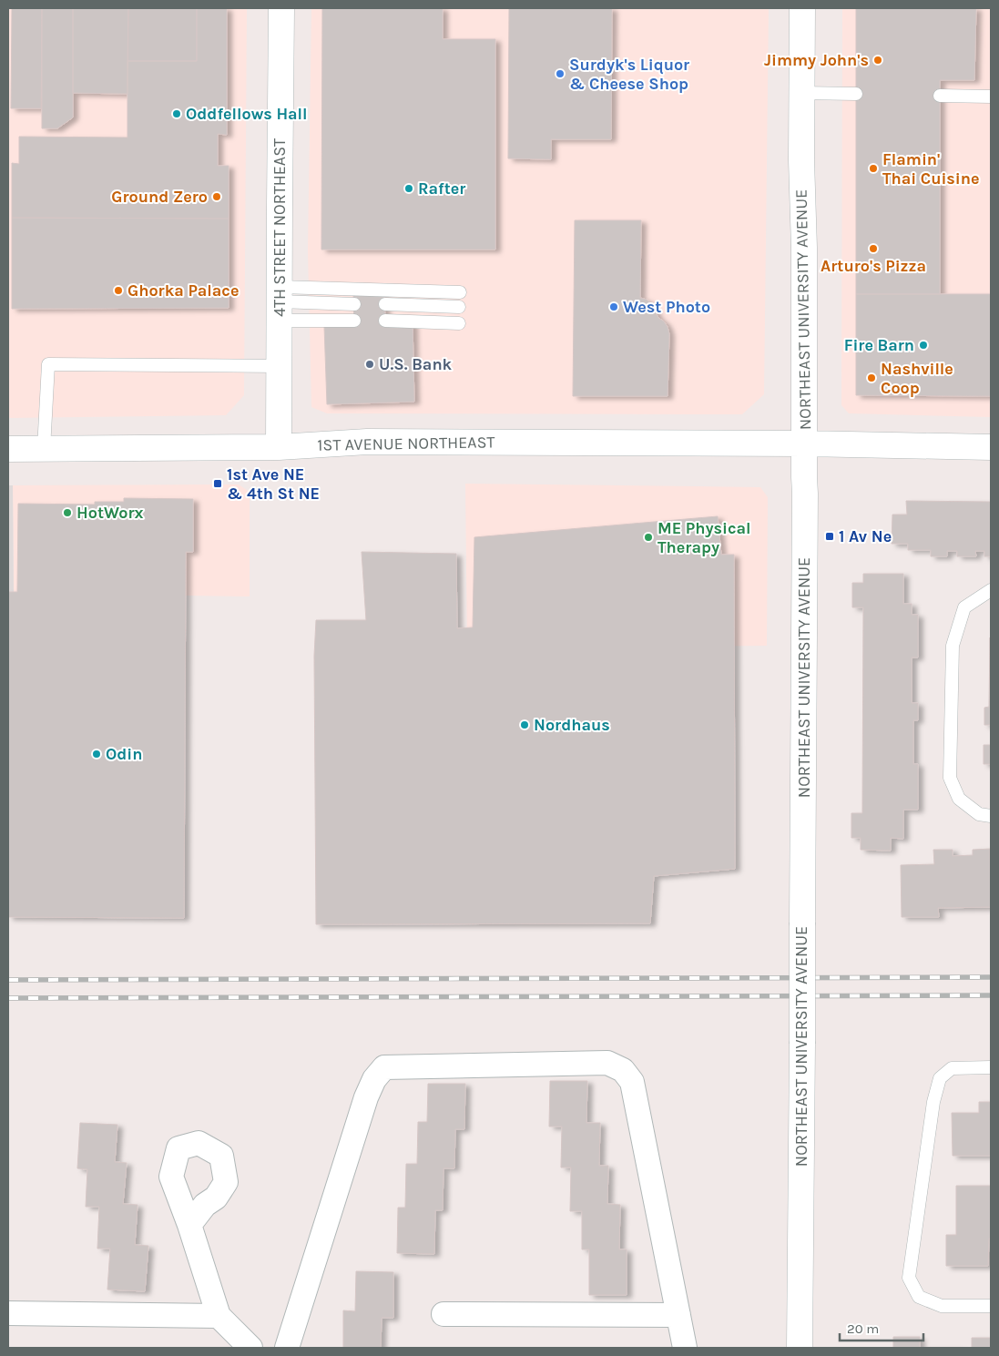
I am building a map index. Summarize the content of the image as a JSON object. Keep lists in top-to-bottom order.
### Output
{
  "streets": {
    "main road": ["4TH STREET NORTHEAST", "NORTHEAST UNIVERSITY AVENUE", "1ST AVENUE NORTHEAST"]
  },
  "crossings": [
    ["4TH STREET NORTHEAST", "1ST AVENUE NORTHEAST"],
    ["NORTHEAST UNIVERSITY AVENUE", "1ST AVENUE NORTHEAST"]
  ],
  "places": {
    "other": [
      "Jimmy John's",
      "Surdyk's Liquor & Cheese Shop",
      "Oddfellows Hall",
      "Flamin' Thai Cuisine",
      "Rafter",
      "Ground Zero",
      "Arturo's Pizza",
      "Ghorka Palace",
      "West Photo",
      "Fire Barn",
      "U.S. Bank",
      "Nashville Coop",
      "HotWorx",
      "ME Physical Therapy",
      "Nordhaus",
      "Odin"
    ],
    "transit": ["1st Ave NE & 4th St NE", "1 Av Ne"]
  },
  "scale_bar": "20 m"
}
